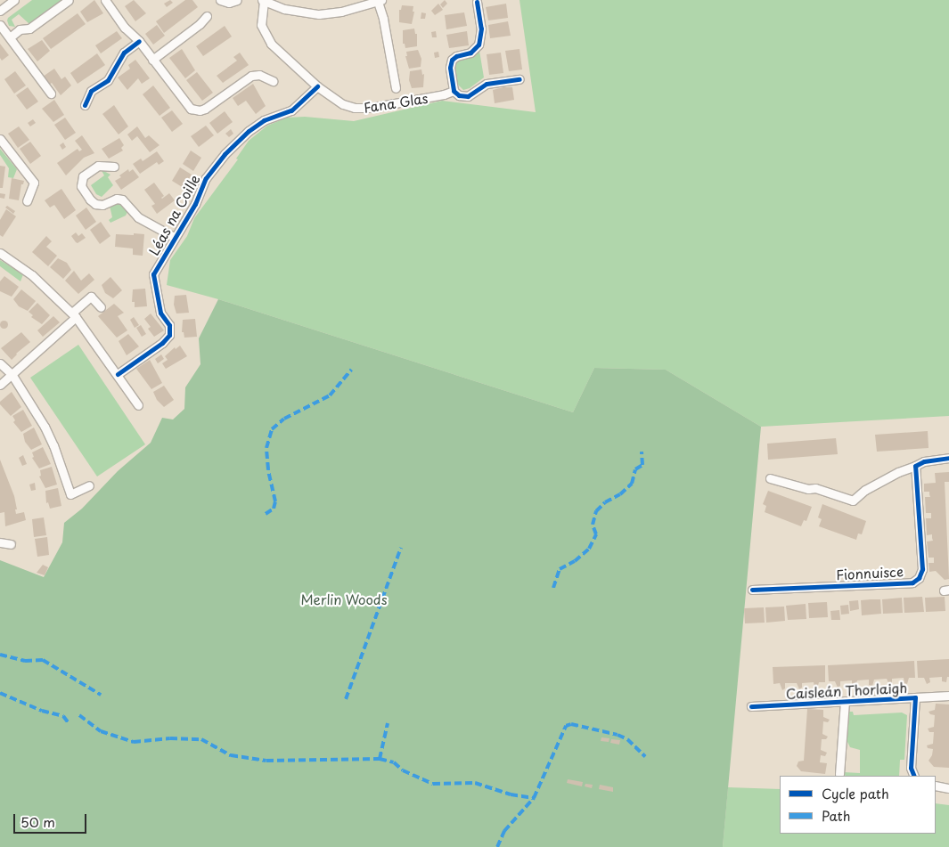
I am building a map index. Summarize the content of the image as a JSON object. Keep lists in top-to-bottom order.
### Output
{
  "streets": {
    "street": [
      "Fana Glas",
      "Léas na Coille",
      "Fionnuisce",
      "Caisleán Thorlaigh"
    ]
  },
  "crossings": [
    ["Fana Glas", "Léas na Coille"]
  ],
  "parks": ["Merlin Woods"],
  "legend": ["Cycle path", "Path"],
  "scale_bar": "50 m"
}
